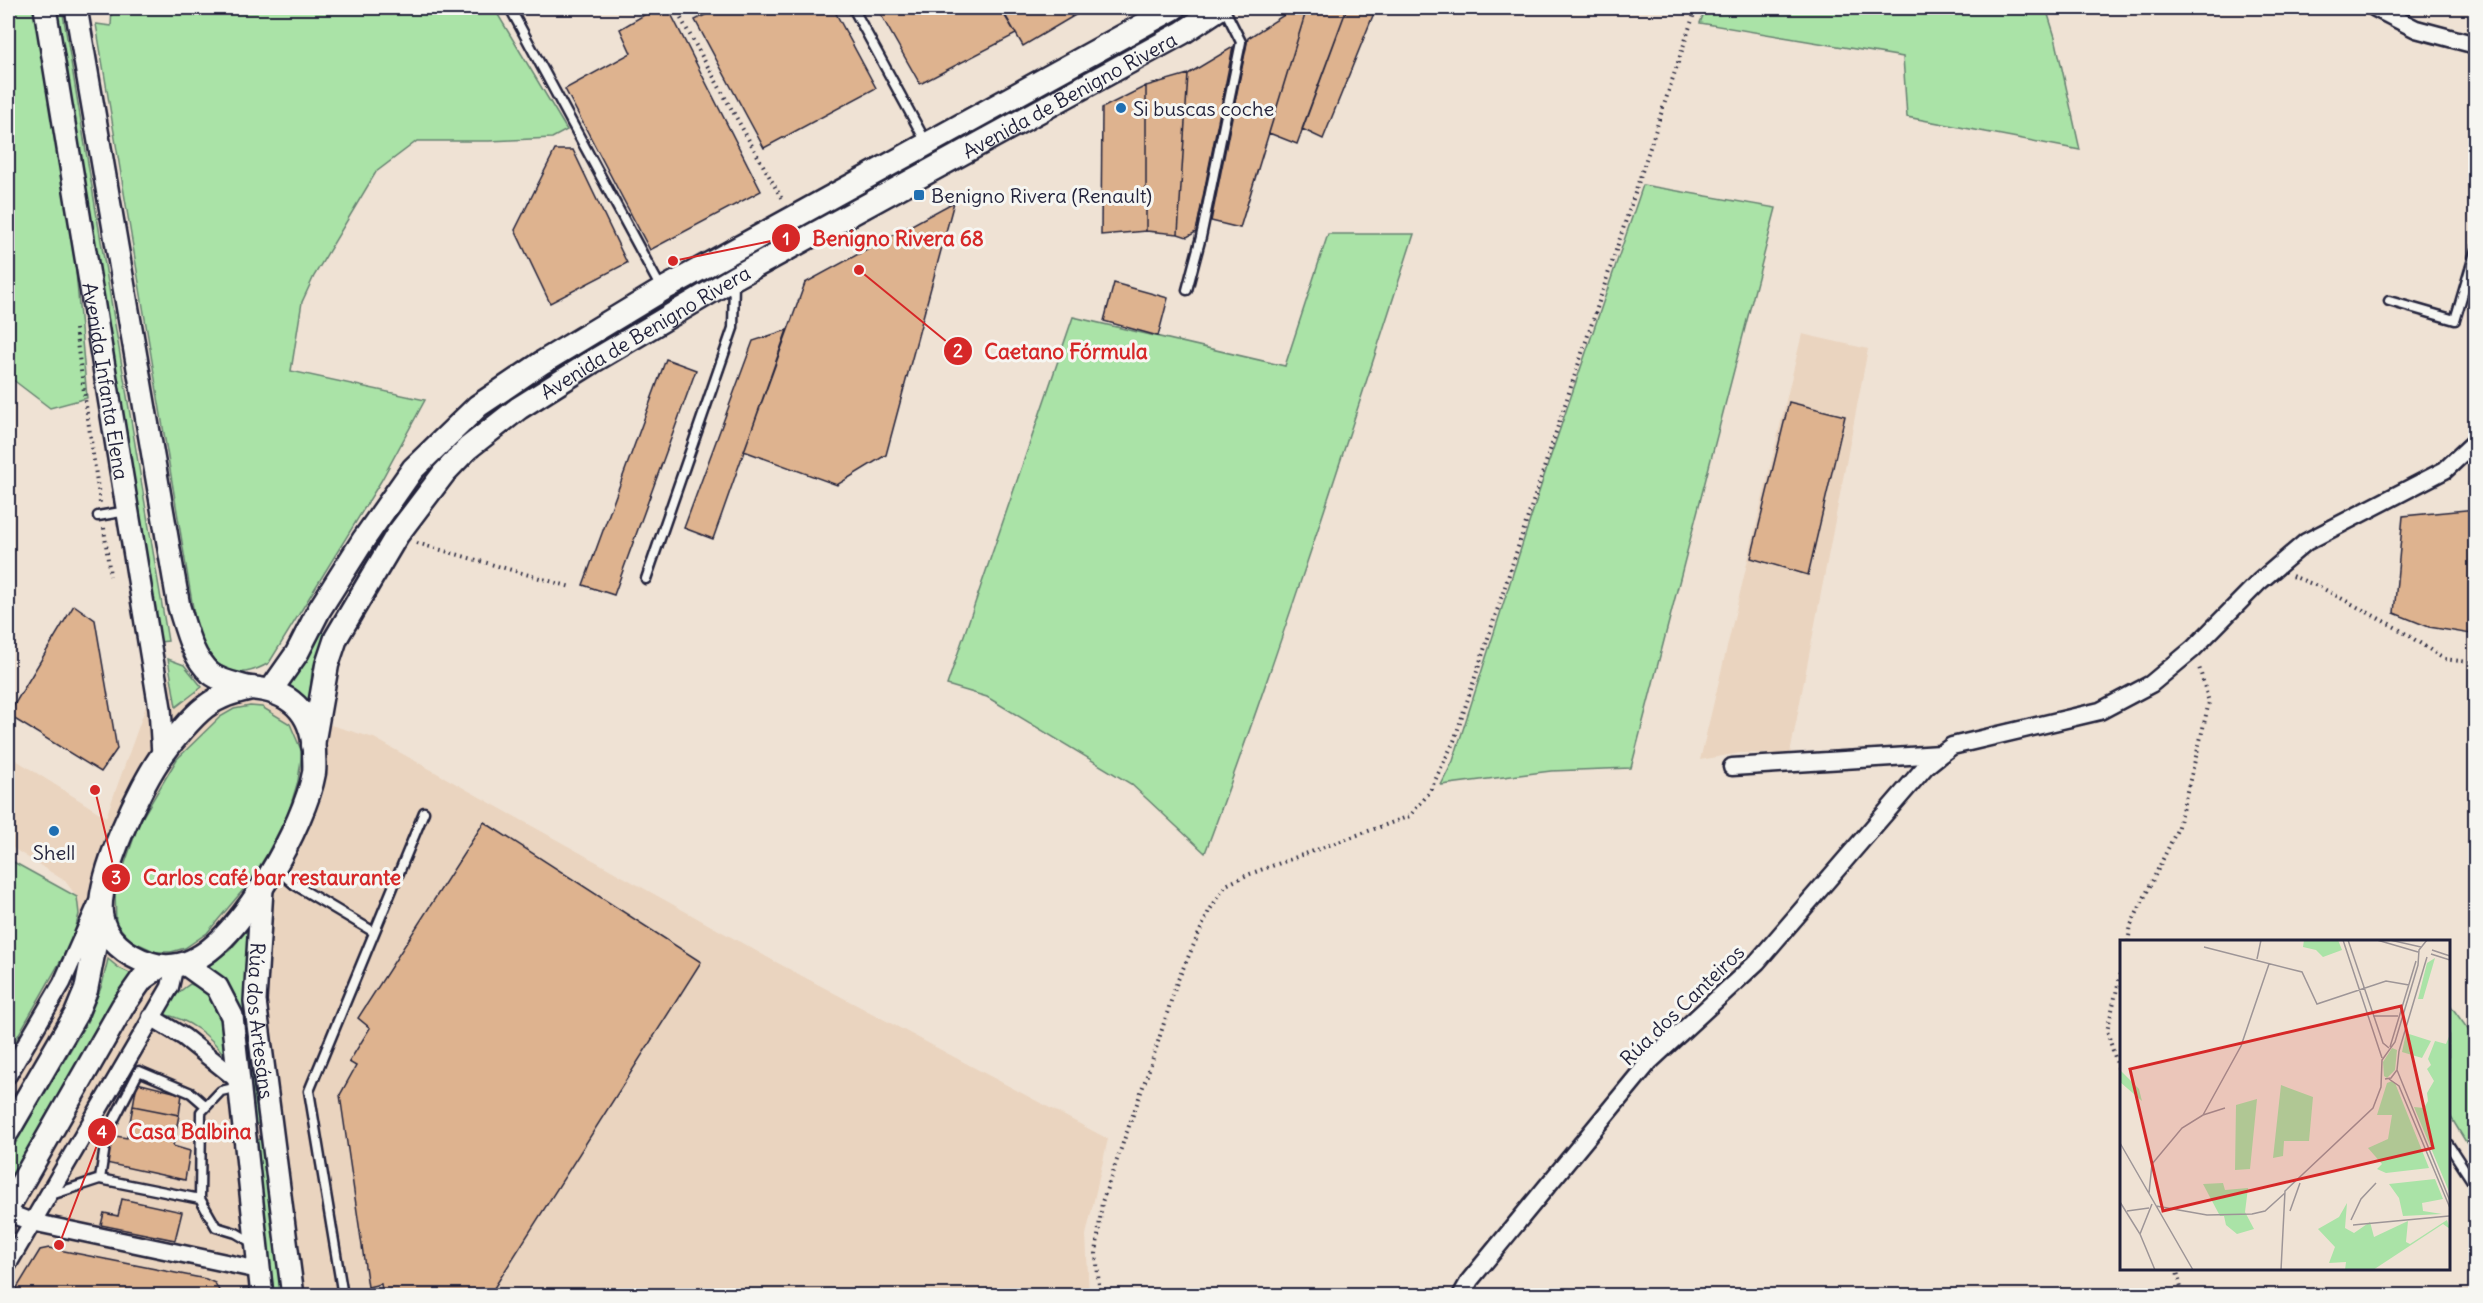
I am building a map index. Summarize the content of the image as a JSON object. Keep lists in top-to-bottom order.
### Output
{
  "streets": {
    "main road": ["Avenida de Benigno Rivera"],
    "street": ["Avenida Infanta Elena", "Rúa dos Canteiros", "Rúa dos Artesáns"]
  },
  "crossings": [
    ["Avenida de Benigno Rivera", "Avenida Infanta Elena"]
  ],
  "places": {
    "other": [
      "Si buscas coche",
      "Benigno Rivera 68",
      "Caetano Fórmula",
      "Carlos café bar restaurante",
      "Shell",
      "Casa Balbina"
    ],
    "transit": ["Benigno Rivera (Renault)"]
  }
}
